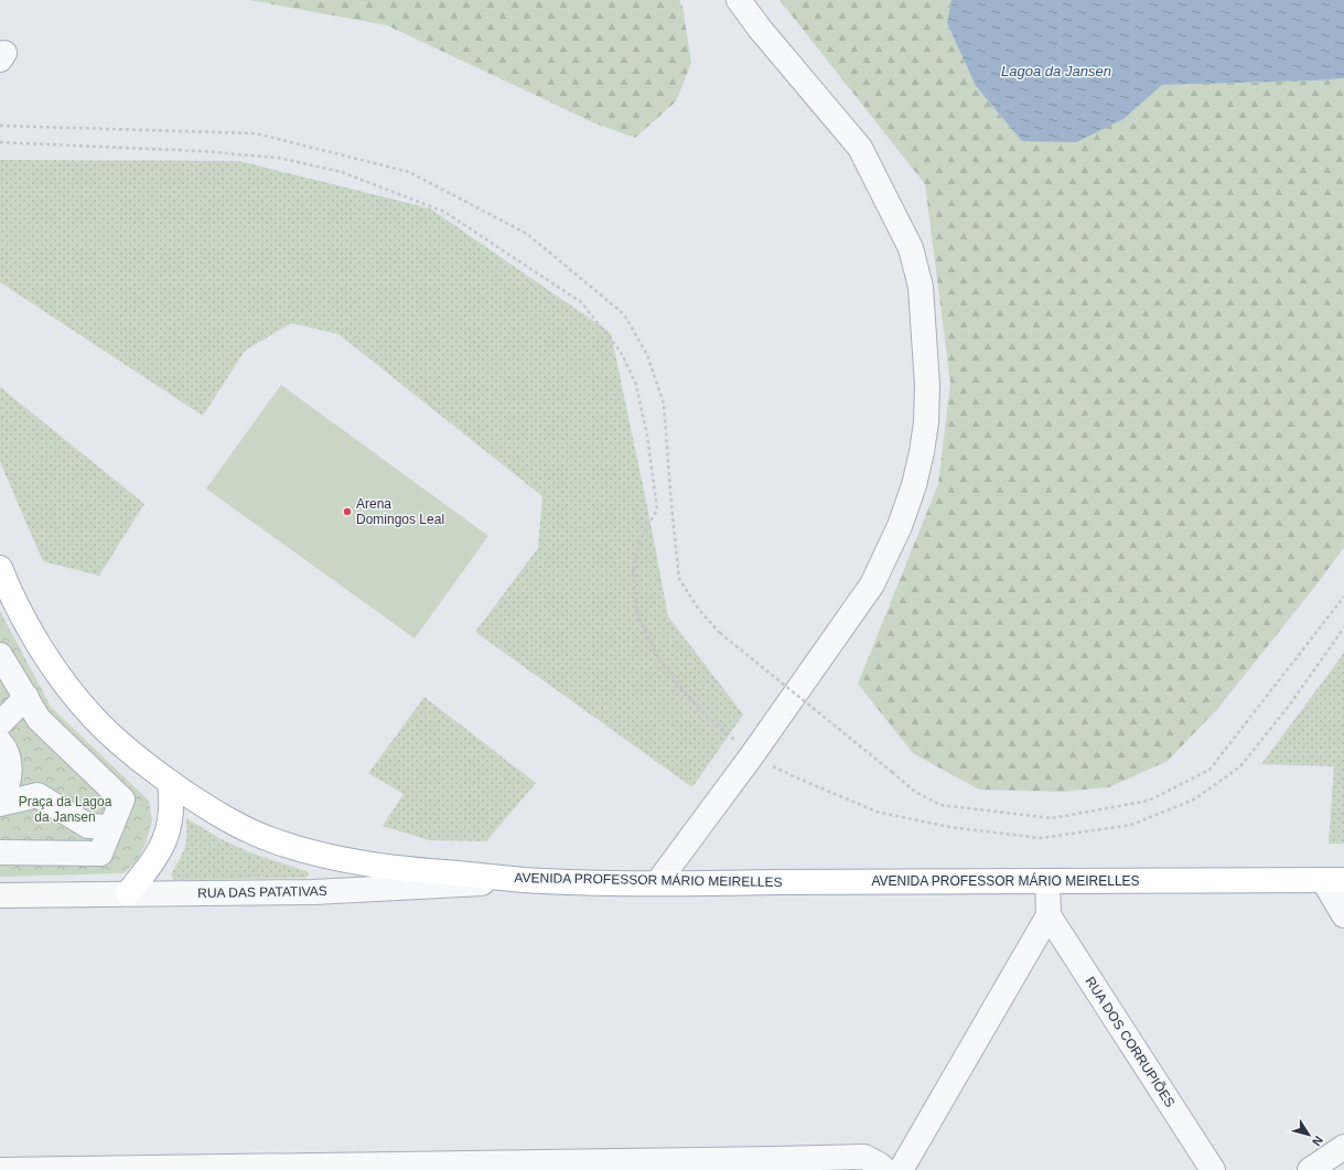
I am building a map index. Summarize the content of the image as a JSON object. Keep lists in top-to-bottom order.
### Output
{
  "streets": {
    "main road": ["AVENIDA PROFESSOR MÁRIO MEIRELLES"],
    "street": ["RUA DAS PATATIVAS", "RUA DOS CORRUPIÕES"]
  },
  "crossings": [
    ["AVENIDA PROFESSOR MÁRIO MEIRELLES", "RUA DAS PATATIVAS"]
  ],
  "water": ["Lagoa da Jansen"],
  "parks": ["Praça da Lagoa da Jansen"],
  "places": ["Arena Domingos Leal"],
  "north": "bottom right"
}
